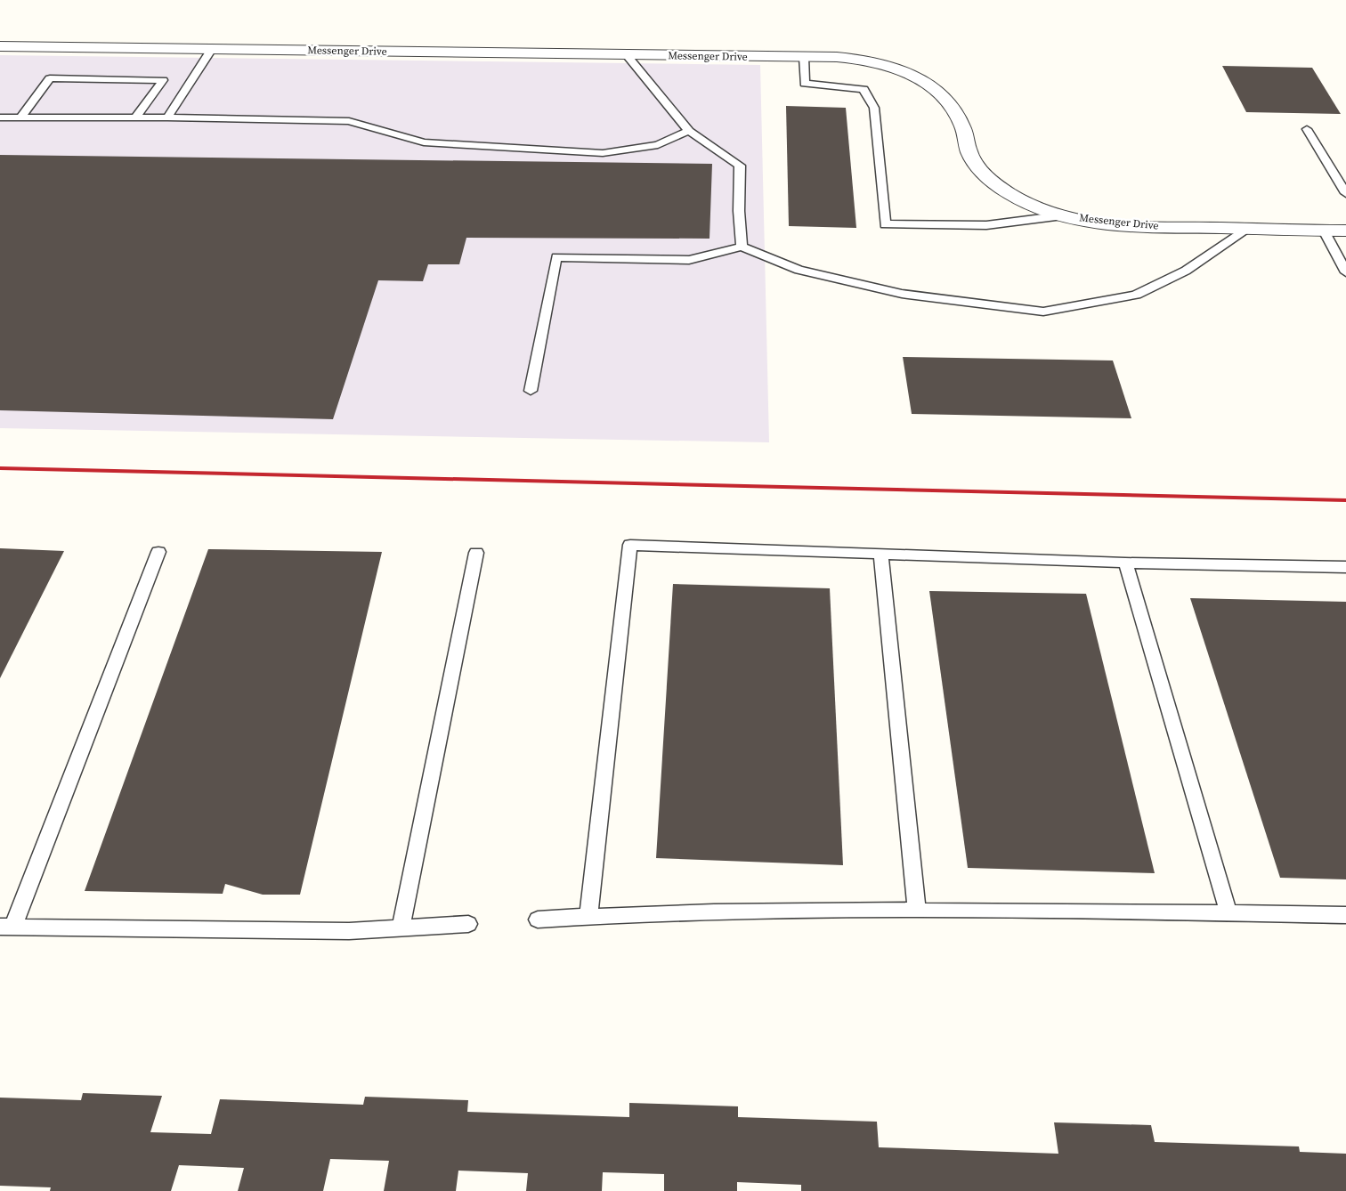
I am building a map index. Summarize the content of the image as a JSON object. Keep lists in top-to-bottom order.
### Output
{
  "streets": {
    "street": ["Messenger Drive"]
  }
}
